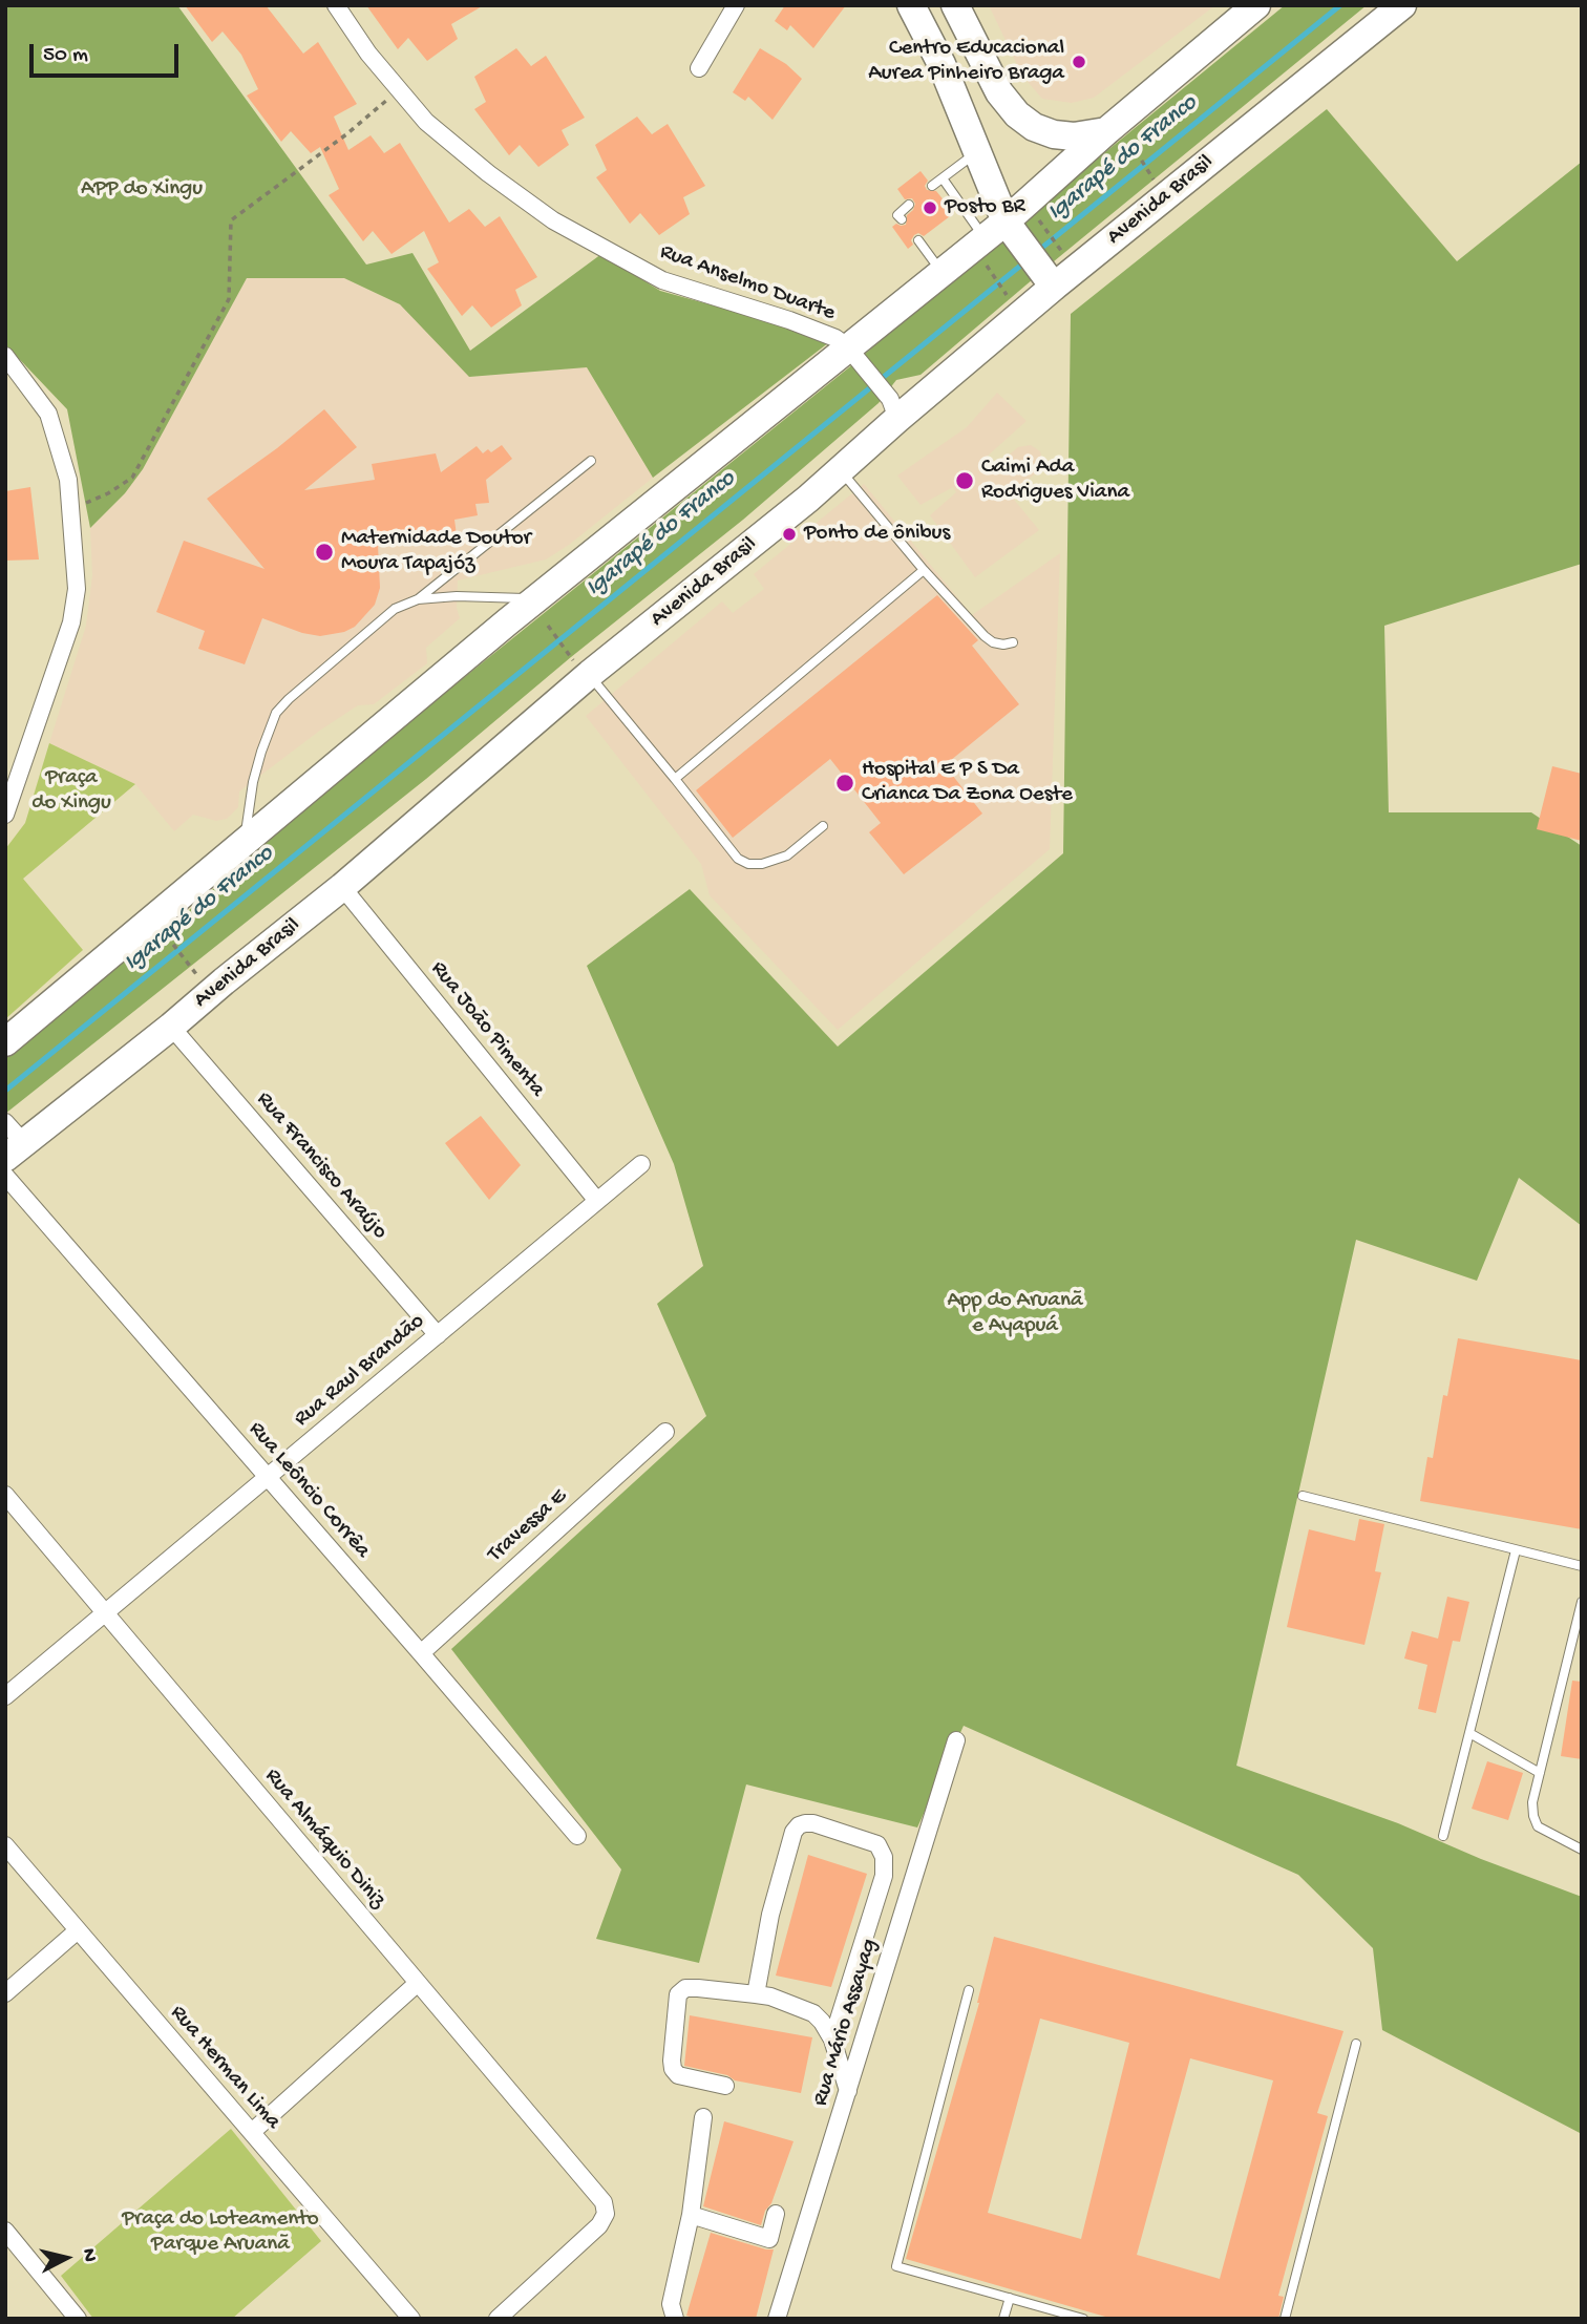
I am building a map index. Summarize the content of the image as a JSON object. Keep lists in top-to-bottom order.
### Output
{
  "streets": {
    "highway": ["Avenida Brasil"],
    "street": [
      "Rua Anselmo Duarte",
      "Rua João Pimenta",
      "Rua Francisco Araújo",
      "Rua Raul Brandão",
      "Rua Leôncio Corrêa",
      "Travessa E",
      "Rua Almáquio Diniz",
      "Rua Mário Assayag",
      "Rua Herman Lima"
    ]
  },
  "crossings": [
    ["Avenida Brasil", "Rua Anselmo Duarte"],
    ["Avenida Brasil", "Rua João Pimenta"],
    ["Avenida Brasil", "Rua Francisco Araújo"],
    ["Rua João Pimenta", "Rua Raul Brandão"],
    ["Rua Francisco Araújo", "Rua Raul Brandão"],
    ["Rua Raul Brandão", "Rua Leôncio Corrêa"],
    ["Rua Raul Brandão", "Rua Almáquio Diniz"],
    ["Rua Leôncio Corrêa", "Travessa E"]
  ],
  "water": ["Igarapé do Franco"],
  "parks": [
    "APP do Xingu",
    "Praça do Xingu",
    "App do Aruanã e Ayapuá",
    "Praça do Loteamento Parque Aruanã"
  ],
  "places": [
    "Centro Educacional Aurea Pinheiro Braga",
    "Posto BR",
    "Caimi Ada Rodrigues Viana",
    "Ponto de ônibus",
    "Maternidade Doutor Moura Tapajóz",
    "Hospital E P S Da Crianca Da Zona Oeste"
  ],
  "scale_bar": "50 m",
  "north": "right"
}
